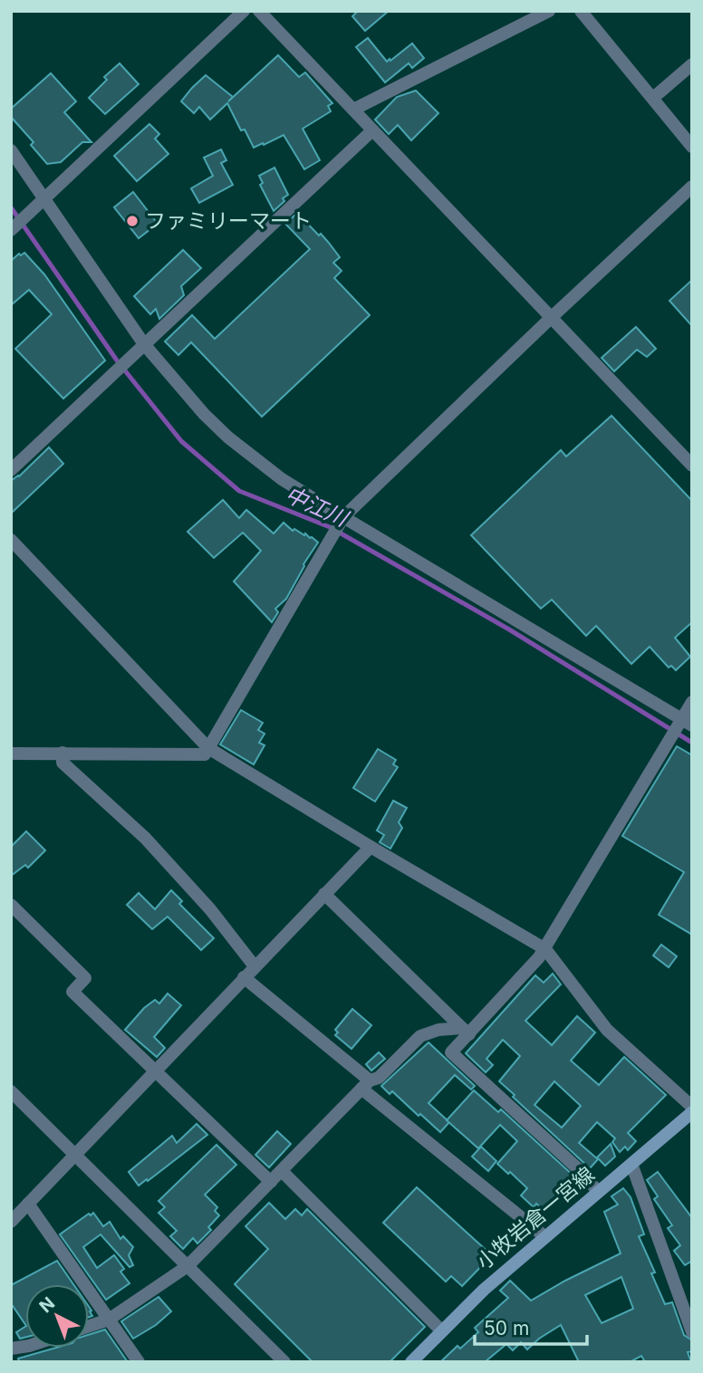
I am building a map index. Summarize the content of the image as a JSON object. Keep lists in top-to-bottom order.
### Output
{
  "streets": {
    "main road": ["小牧岩倉一宮線"]
  },
  "water": ["中江川"],
  "places": ["ファミリーマート"],
  "scale_bar": "50 m",
  "north": "top left"
}
